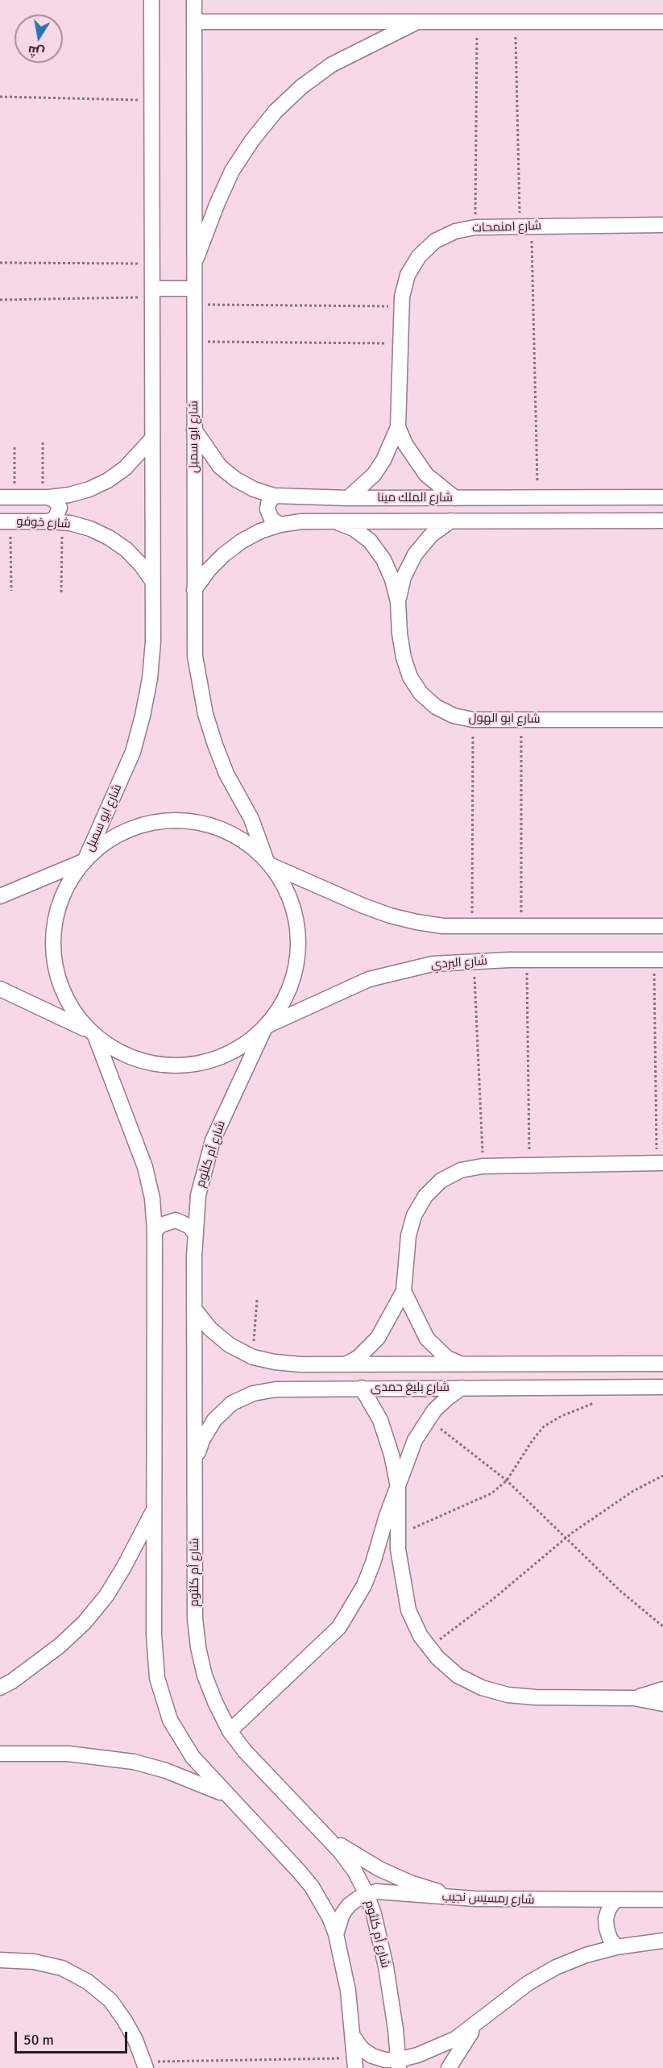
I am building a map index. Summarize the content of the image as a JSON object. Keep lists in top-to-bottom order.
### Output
{
  "streets": {
    "street": [
      "شارع امنمحات",
      "شارع ابو سمبل",
      "شارع الملك مينا",
      "شارع خوفو",
      "شارع ابو الهول",
      "شارع البردي",
      "شارع أم كلثوم",
      "شارع بليغ حمدى",
      "شارع رمسيس نجيب"
    ]
  },
  "crossings": [
    ["شارع امنمحات", "شارع الملك مينا"],
    ["شارع ابو سمبل", "شارع الملك مينا"],
    ["شارع ابو سمبل", "شارع خوفو"],
    ["شارع الملك مينا", "شارع ابو الهول"],
    ["شارع البردي", "شارع أم كلثوم"],
    ["شارع أم كلثوم", "شارع بليغ حمدى"],
    ["شارع أم كلثوم", "شارع رمسيس نجيب"]
  ],
  "scale_bar": "50 m",
  "north": "bottom"
}
